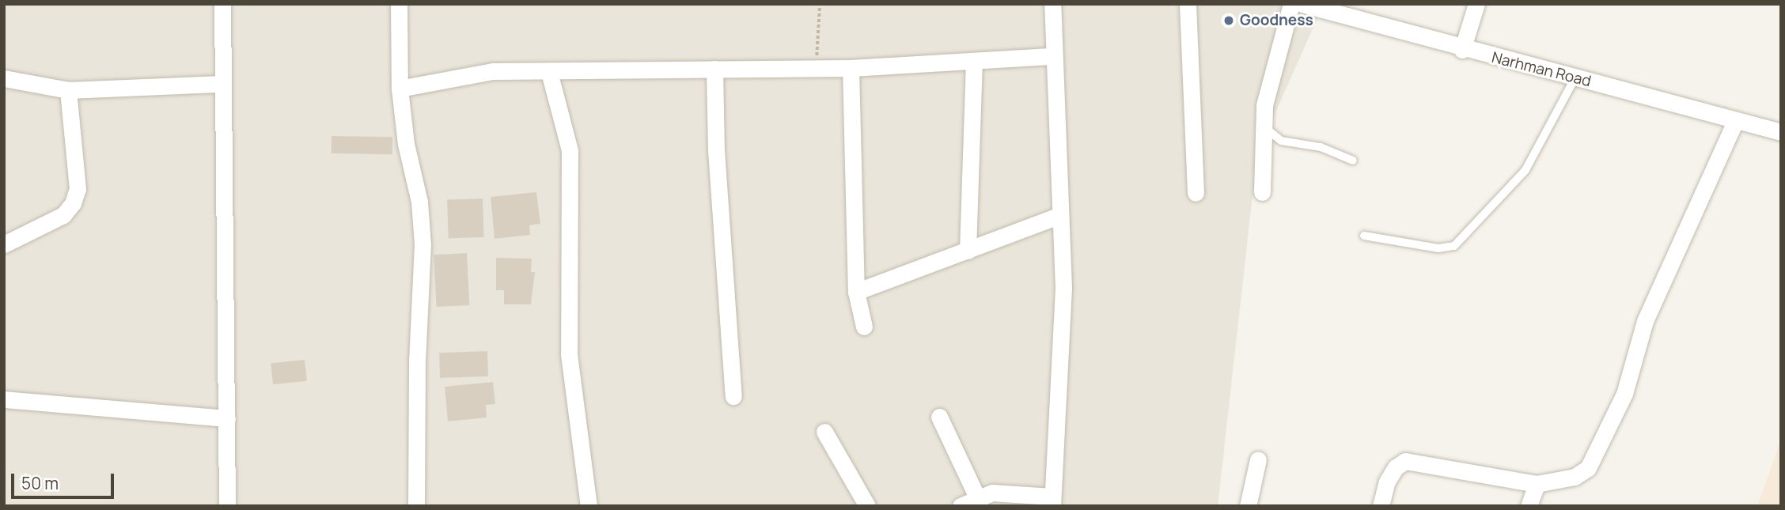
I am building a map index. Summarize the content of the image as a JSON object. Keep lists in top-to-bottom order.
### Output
{
  "streets": {
    "street": ["Narhman Road"]
  },
  "places": ["Goodness"],
  "scale_bar": "50 m"
}
